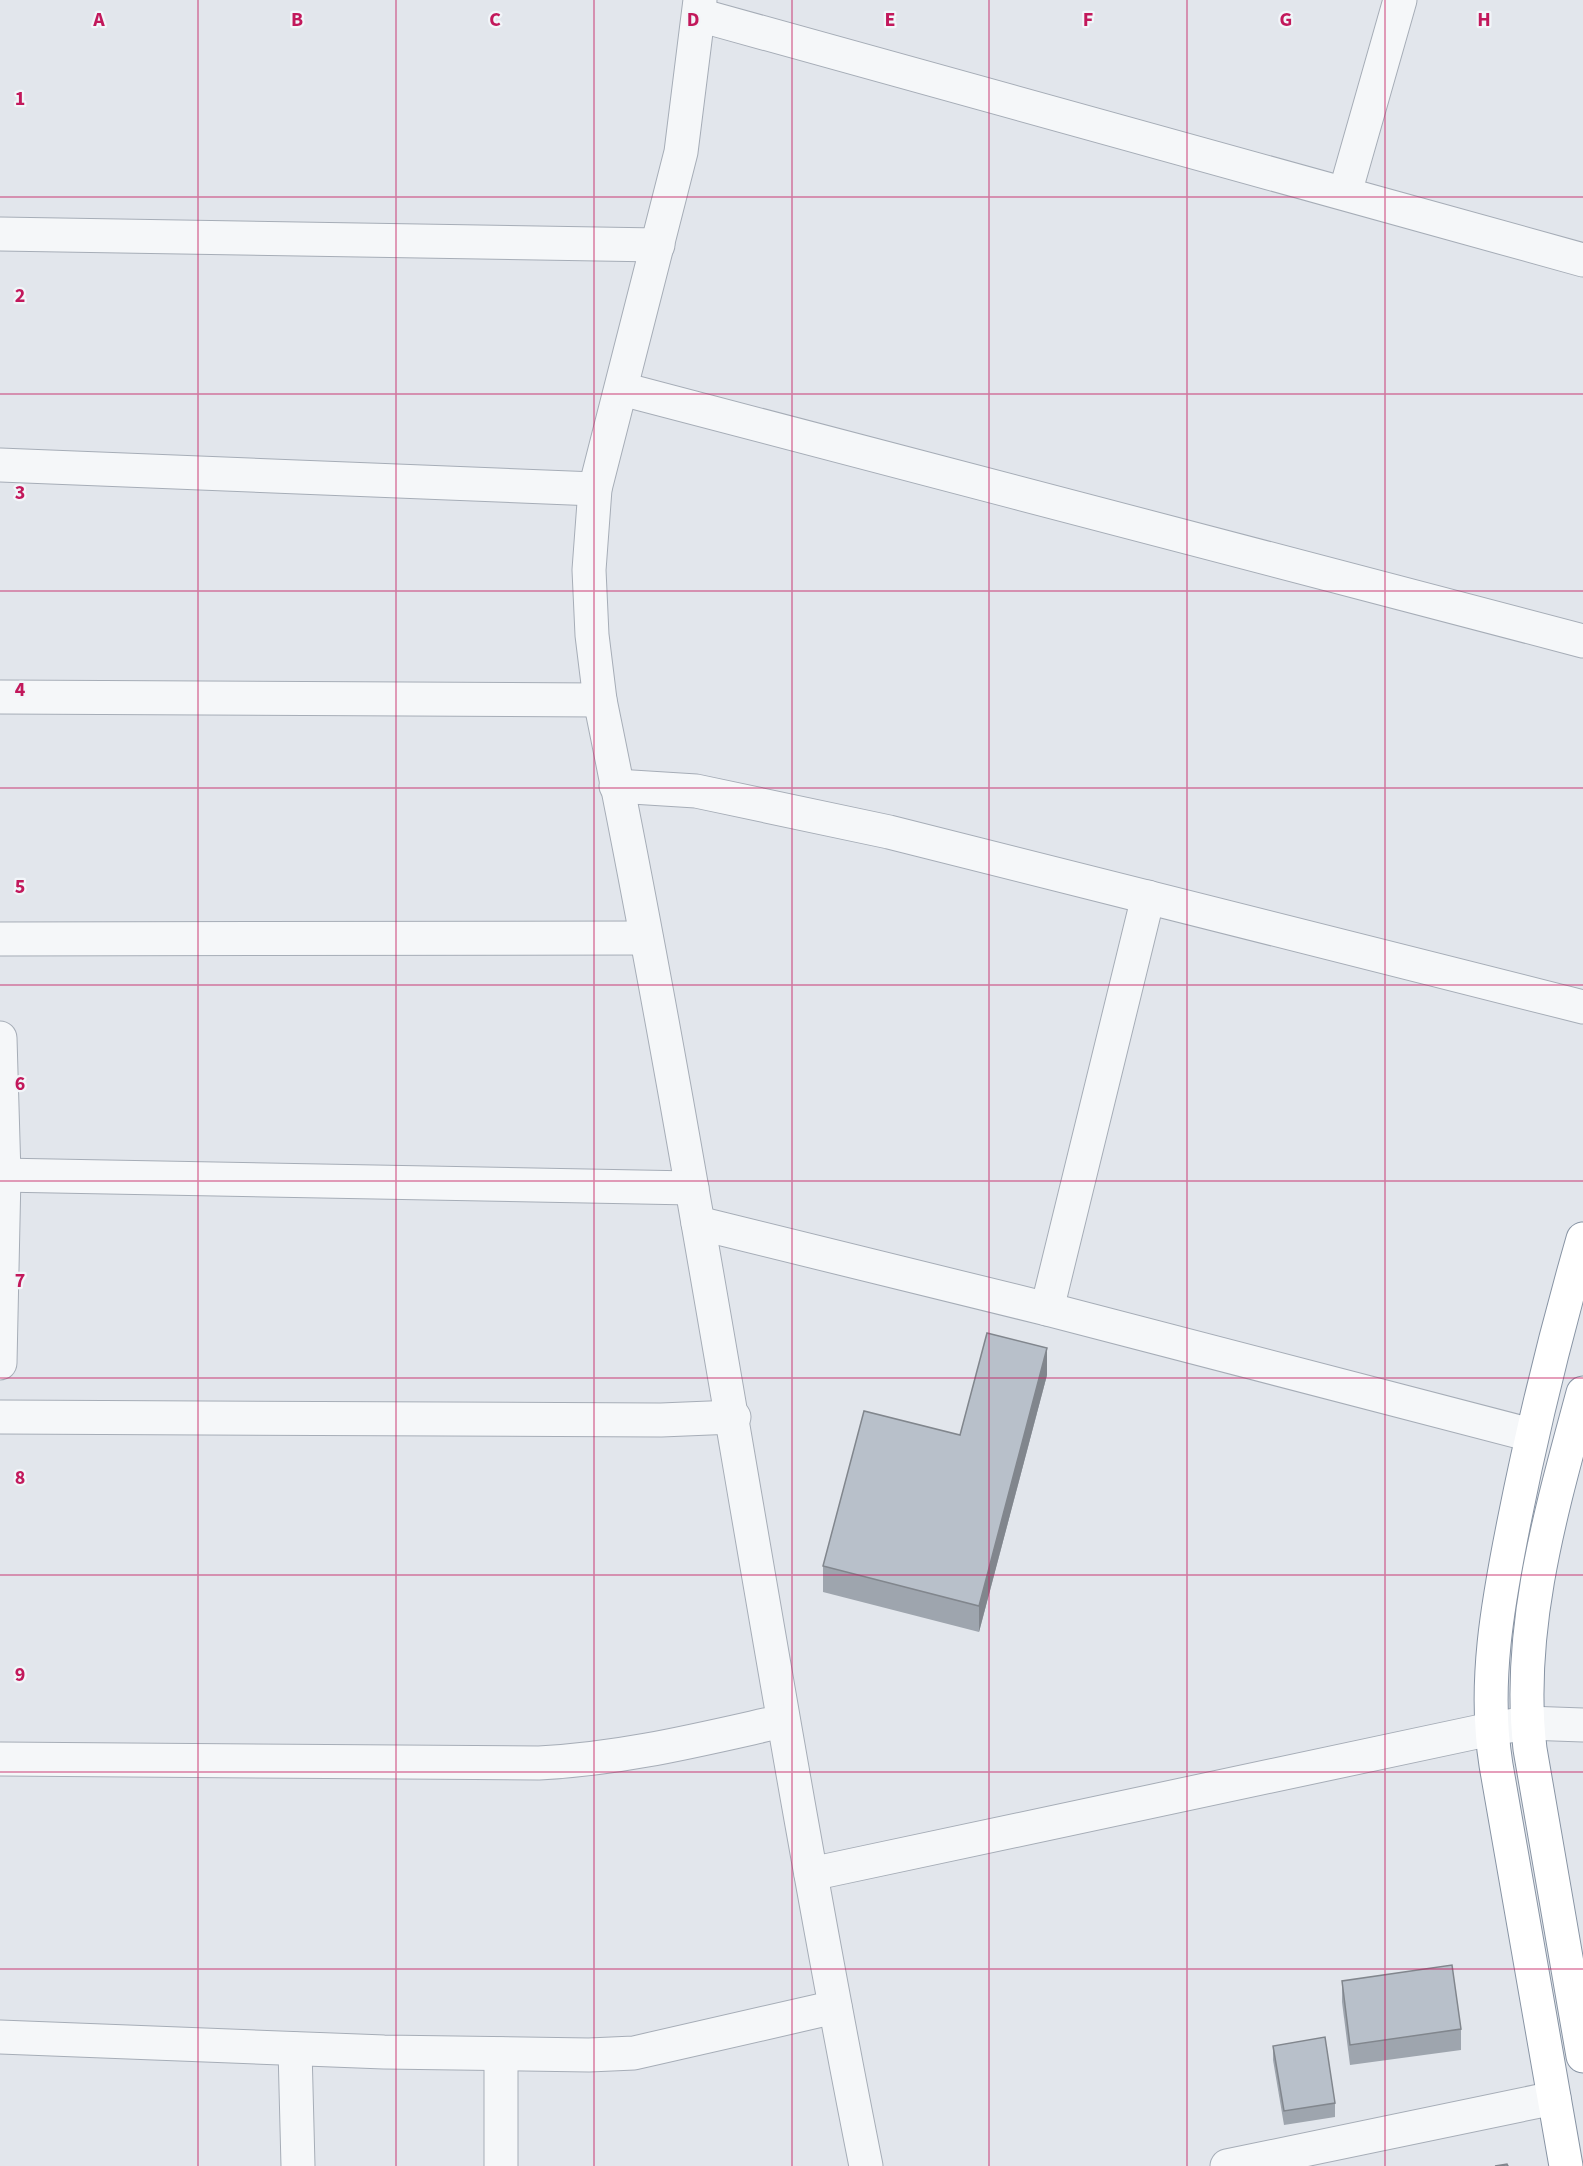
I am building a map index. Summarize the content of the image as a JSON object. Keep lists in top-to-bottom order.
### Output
{
  "grid": {
    "columns": [
      "A",
      "B",
      "C",
      "D",
      "E",
      "F",
      "G",
      "H"
    ],
    "rows": [
      "1",
      "2",
      "3",
      "4",
      "5",
      "6",
      "7",
      "8",
      "9"
    ]
  }
}
